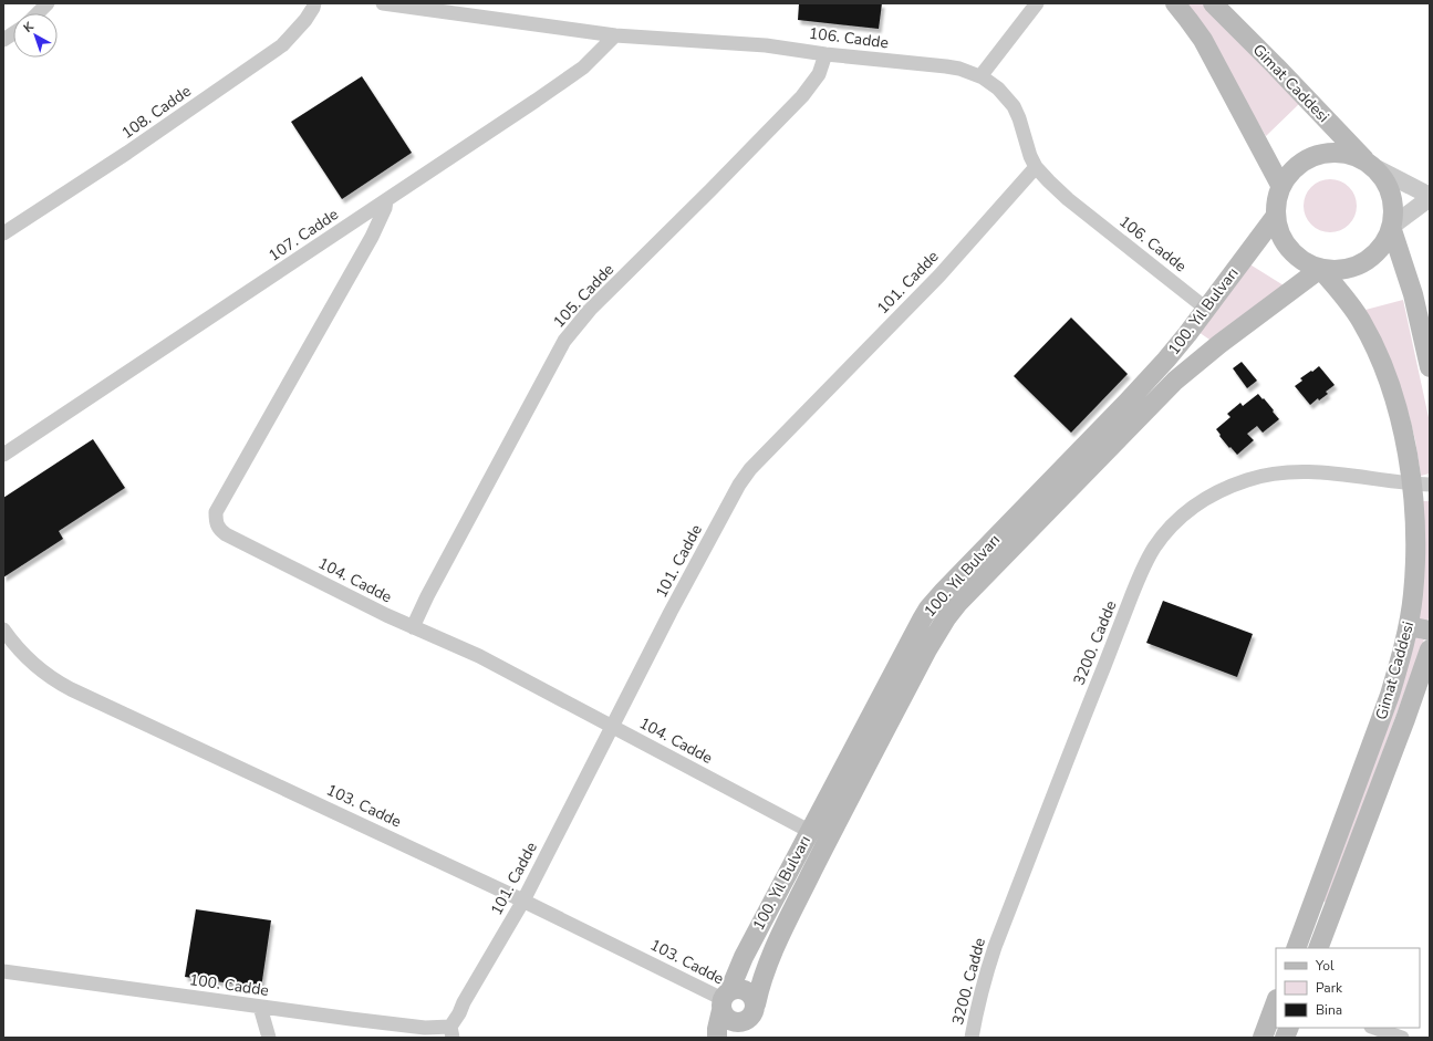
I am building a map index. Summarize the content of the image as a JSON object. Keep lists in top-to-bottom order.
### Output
{
  "streets": {
    "main road": ["Gimat Caddesi", "100. Yıl Bulvarı"],
    "street": [
      "106. Cadde",
      "108. Cadde",
      "107. Cadde",
      "101. Cadde",
      "105. Cadde",
      "104. Cadde",
      "3200. Cadde",
      "103. Cadde",
      "100. Cadde"
    ]
  },
  "crossings": [
    ["106. Cadde", "107. Cadde"],
    ["106. Cadde", "101. Cadde"],
    ["106. Cadde", "105. Cadde"],
    ["106. Cadde", "100. Yıl Bulvarı"],
    ["Gimat Caddesi", "100. Yıl Bulvarı"],
    ["Gimat Caddesi", "3200. Cadde"],
    ["107. Cadde", "104. Cadde"],
    ["101. Cadde", "104. Cadde"],
    ["101. Cadde", "103. Cadde"],
    ["101. Cadde", "100. Cadde"],
    ["105. Cadde", "104. Cadde"],
    ["100. Yıl Bulvarı", "104. Cadde"],
    ["100. Yıl Bulvarı", "103. Cadde"]
  ],
  "legend": ["Yol", "Park", "Bina"],
  "north": "top left"
}
